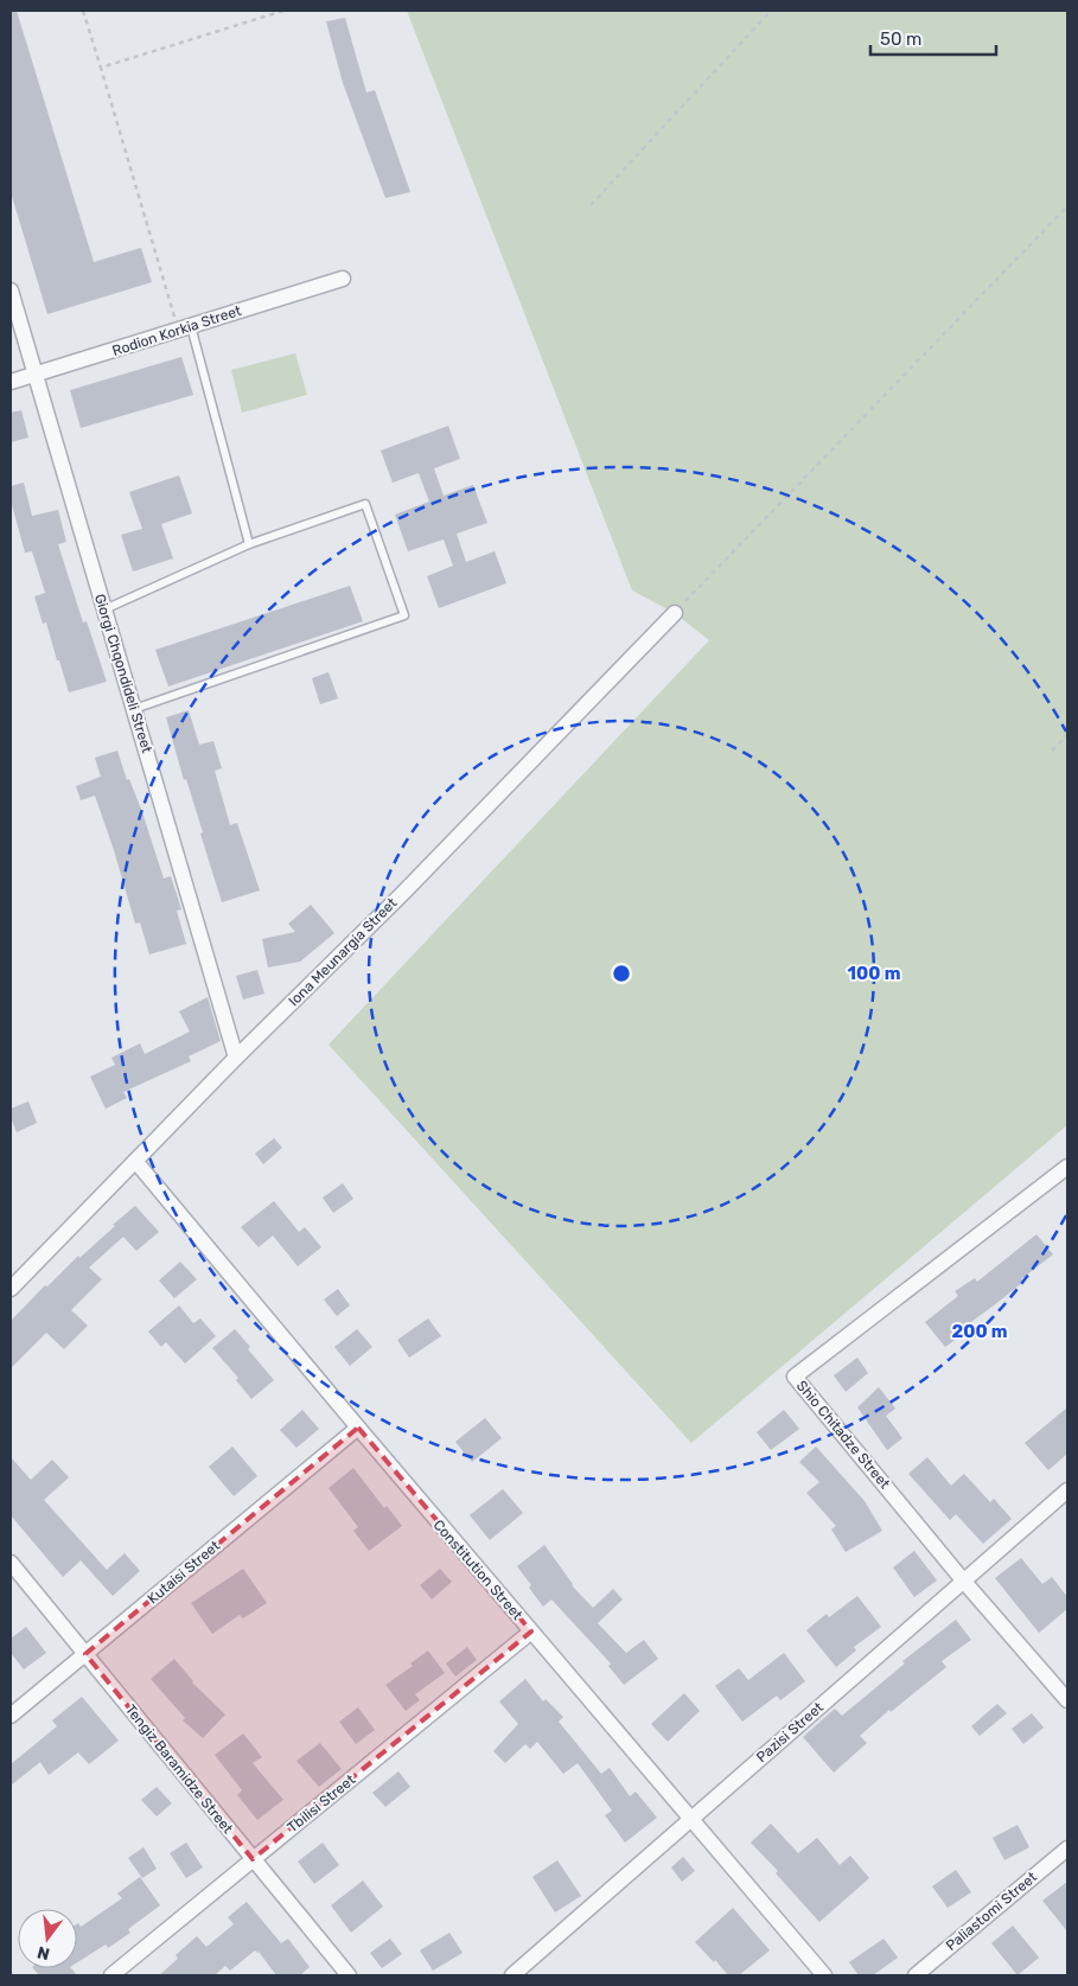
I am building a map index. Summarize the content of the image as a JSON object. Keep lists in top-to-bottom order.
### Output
{
  "streets": {
    "street": [
      "Rodion Korkia Street",
      "Giorgi Chqondideli Street",
      "Iona Meunargia Street",
      "Shio Chitadze Street",
      "Constitution Street",
      "Kutaisi Street",
      "Pazisi Street",
      "Tengiz Baramidze Street",
      "Tbilisi Street",
      "Paliastomi Street"
    ]
  },
  "crossings": [
    ["Rodion Korkia Street", "Giorgi Chqondideli Street"],
    ["Giorgi Chqondideli Street", "Iona Meunargia Street"],
    ["Iona Meunargia Street", "Constitution Street"],
    ["Shio Chitadze Street", "Pazisi Street"],
    ["Constitution Street", "Kutaisi Street"],
    ["Constitution Street", "Pazisi Street"],
    ["Constitution Street", "Tbilisi Street"],
    ["Kutaisi Street", "Tengiz Baramidze Street"],
    ["Tengiz Baramidze Street", "Tbilisi Street"]
  ],
  "scale_bar": "50 m",
  "north": "bottom",
  "rings": ["100 m", "200 m"]
}
